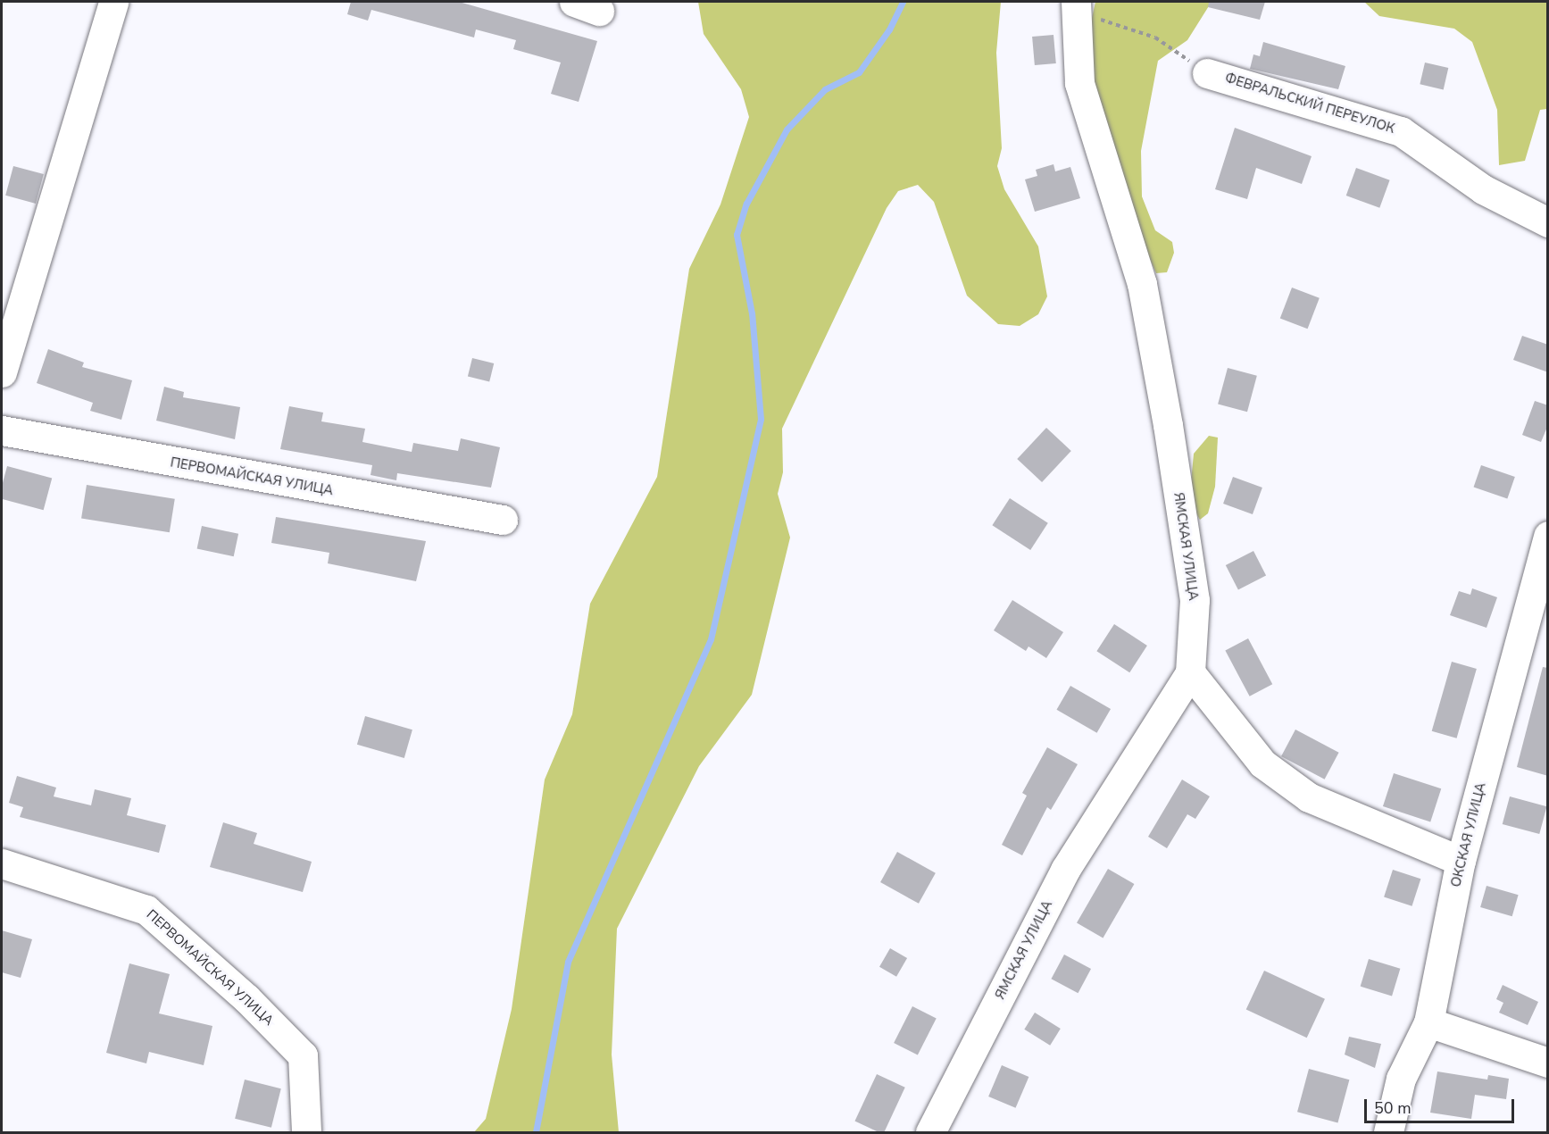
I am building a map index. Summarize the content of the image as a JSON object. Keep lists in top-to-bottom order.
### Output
{
  "streets": {
    "street": [
      "ФЕВРАЛЬСКИЙ ПЕРЕУЛОК",
      "ПЕРВОМАЙСКАЯ УЛИЦА",
      "ЯМСКАЯ УЛИЦА",
      "ОКСКАЯ УЛИЦА"
    ]
  },
  "scale_bar": "50 m"
}
